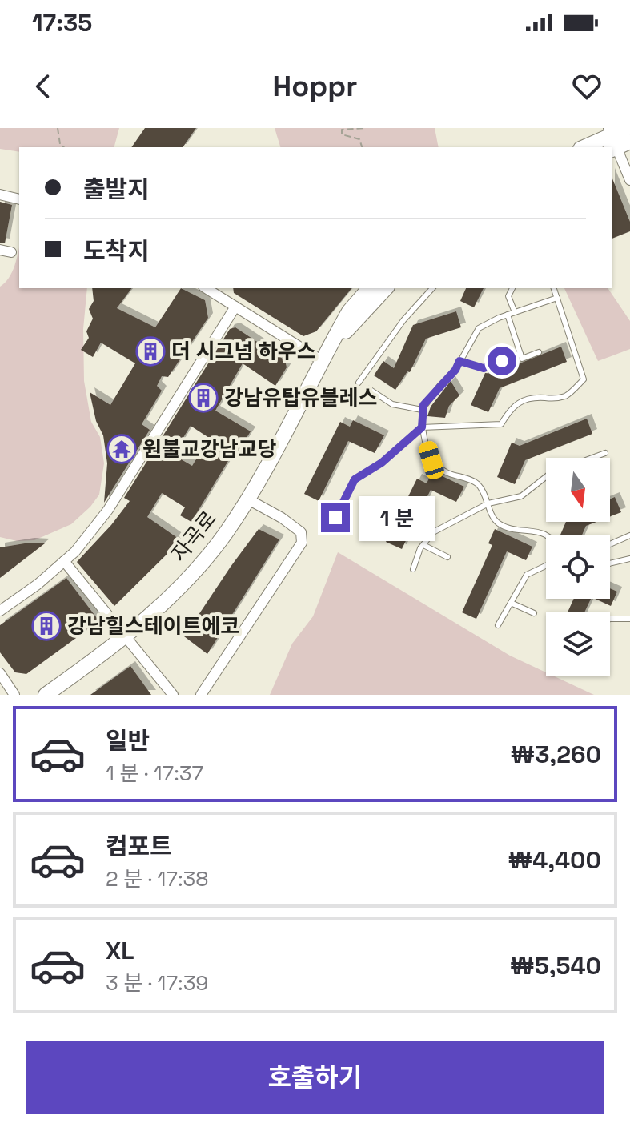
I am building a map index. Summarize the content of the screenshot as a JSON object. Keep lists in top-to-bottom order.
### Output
{
  "streets": {
    "main road": ["자곡로"]
  },
  "places": {
    "building": ["더 시그넘 하우스", "강남유탑유블레스", "강남힐스테이트에코"],
    "temple": ["원불교강남교당"]
  },
  "north": "bottom",
  "page": {
    "status": "17:35",
    "header": "Hoppr",
    "banner": ["출발지", "도착지"],
    "bubble": "1 분",
    "list": [
      {
        "name": "일반",
        "note": "1 분 · 17:37",
        "value": "₩3,260"
      },
      {
        "name": "컴포트",
        "note": "2 분 · 17:38",
        "value": "₩4,400"
      },
      {
        "name": "XL",
        "note": "3 분 · 17:39",
        "value": "₩5,540"
      }
    ],
    "buttons": "호출하기"
  }
}
